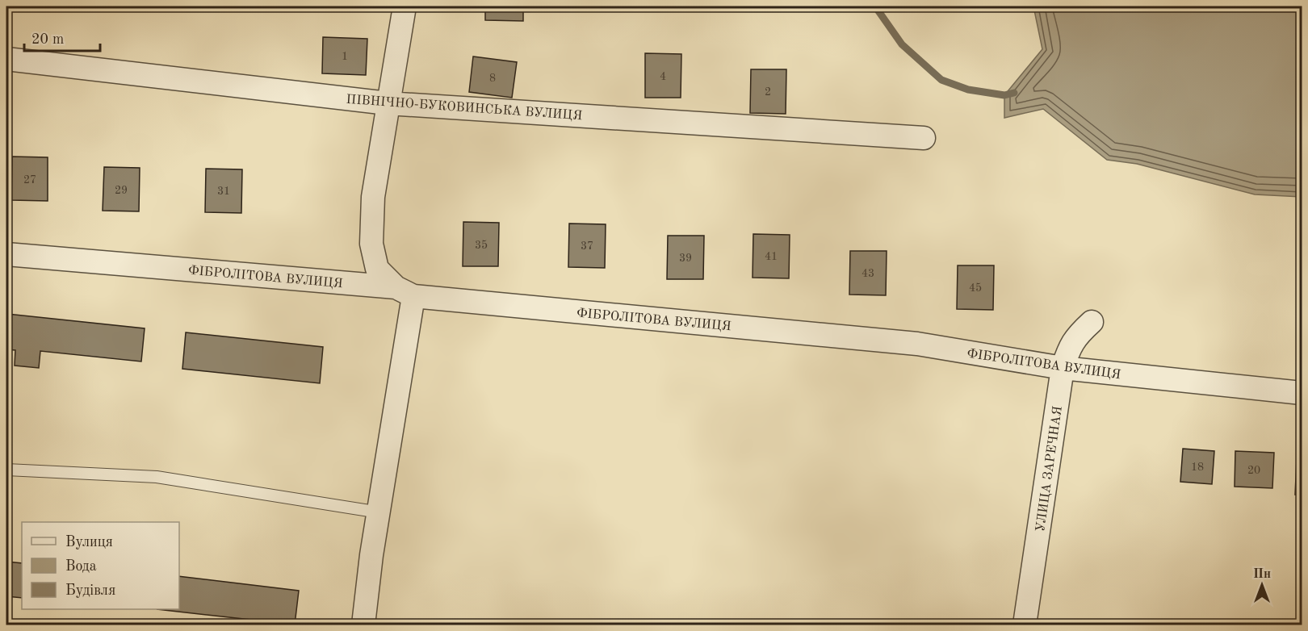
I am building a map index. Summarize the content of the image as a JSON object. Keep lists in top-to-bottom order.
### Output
{
  "streets": {
    "street": ["ПІВНІЧНО-БУКОВИНСЬКА ВУЛИЦЯ", "ФІБРОЛІТОВА ВУЛИЦЯ", "УЛИЦА ЗАРЕЧНАЯ"]
  },
  "crossings": [
    ["ФІБРОЛІТОВА ВУЛИЦЯ", "УЛИЦА ЗАРЕЧНАЯ"]
  ],
  "house_numbers": [
    "1",
    "4",
    "8",
    "2",
    "27",
    "29",
    "31",
    "35",
    "37",
    "41",
    "39",
    "43",
    "45",
    "18",
    "20"
  ],
  "legend": ["Вулиця", "Вода", "Будівля"],
  "scale_bar": "20 m",
  "north": "top"
}
